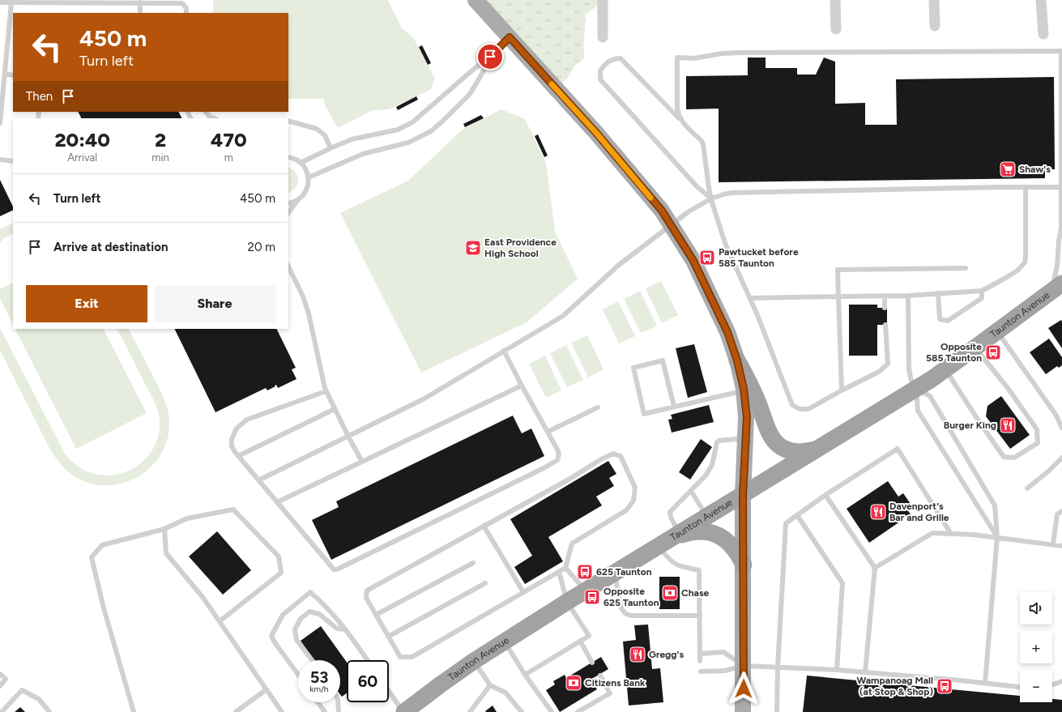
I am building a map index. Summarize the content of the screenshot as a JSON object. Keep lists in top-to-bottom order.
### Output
{
  "streets": {
    "highway": ["Taunton Avenue"]
  },
  "places": {
    "supermarket": ["Shaw's"],
    "school or university": ["East Providence High School"],
    "bus stop": [
      "Pawtucket before 585 Taunton",
      "Opposite 585 Taunton",
      "625 Taunton",
      "Opposite 625 Taunton",
      "Wampanoag Mall (at Stop & Shop)"
    ],
    "restaurant": ["Burger King", "Davenport's Bar and Grille", "Gregg's"],
    "bank": ["Chase", "Citizens Bank"]
  },
  "page": {
    "turn": ["450 m", "Turn left"],
    "then": "Then",
    "eta": [
      "20:40",
      "Arrival",
      "2",
      "min",
      "470",
      "m"
    ],
    "list": [
      {
        "name": "Turn left",
        "value": "450 m"
      },
      {
        "name": "Arrive at destination",
        "value": "20 m"
      }
    ],
    "buttons": ["Exit", "Share"],
    "map_buttons": ["+", "−"],
    "speed": "53 km/h",
    "limit": "60"
  }
}
